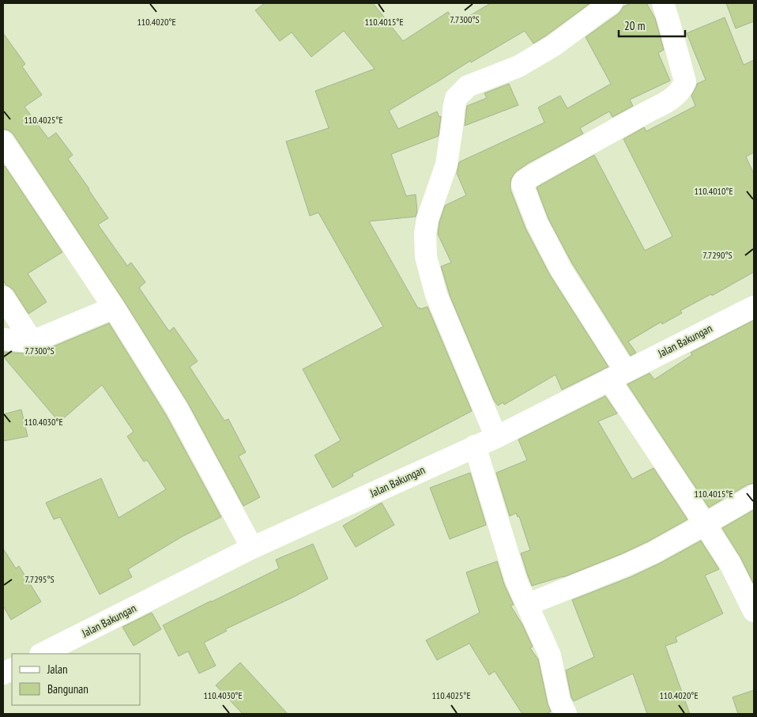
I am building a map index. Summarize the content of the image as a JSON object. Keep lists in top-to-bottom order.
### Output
{
  "streets": {
    "street": ["Jalan Bakungan"]
  },
  "legend": ["Jalan", "Bangunan"],
  "scale_bar": "20 m",
  "coordinates": [
    "7.7300°S",
    "110.4020°E",
    "110.4015°E",
    "110.4025°E",
    "110.4010°E",
    "7.7290°S",
    "110.4030°E",
    "7.7295°S"
  ]
}
